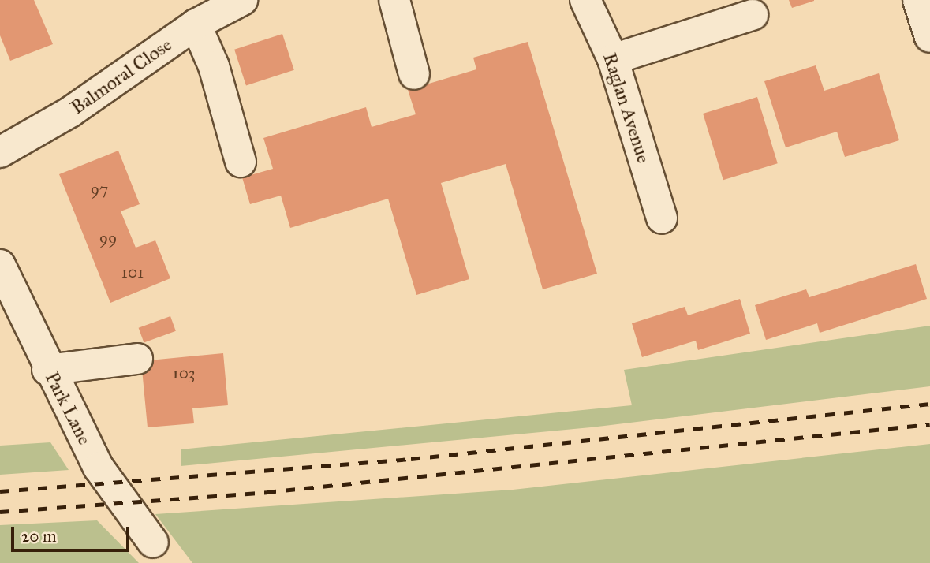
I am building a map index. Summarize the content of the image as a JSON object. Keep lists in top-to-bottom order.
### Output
{
  "streets": {
    "street": ["Balmoral Close", "Raglan Avenue", "Park Lane"]
  },
  "house_numbers": [
    "97",
    "99",
    "101",
    "103"
  ],
  "scale_bar": "20 m"
}
